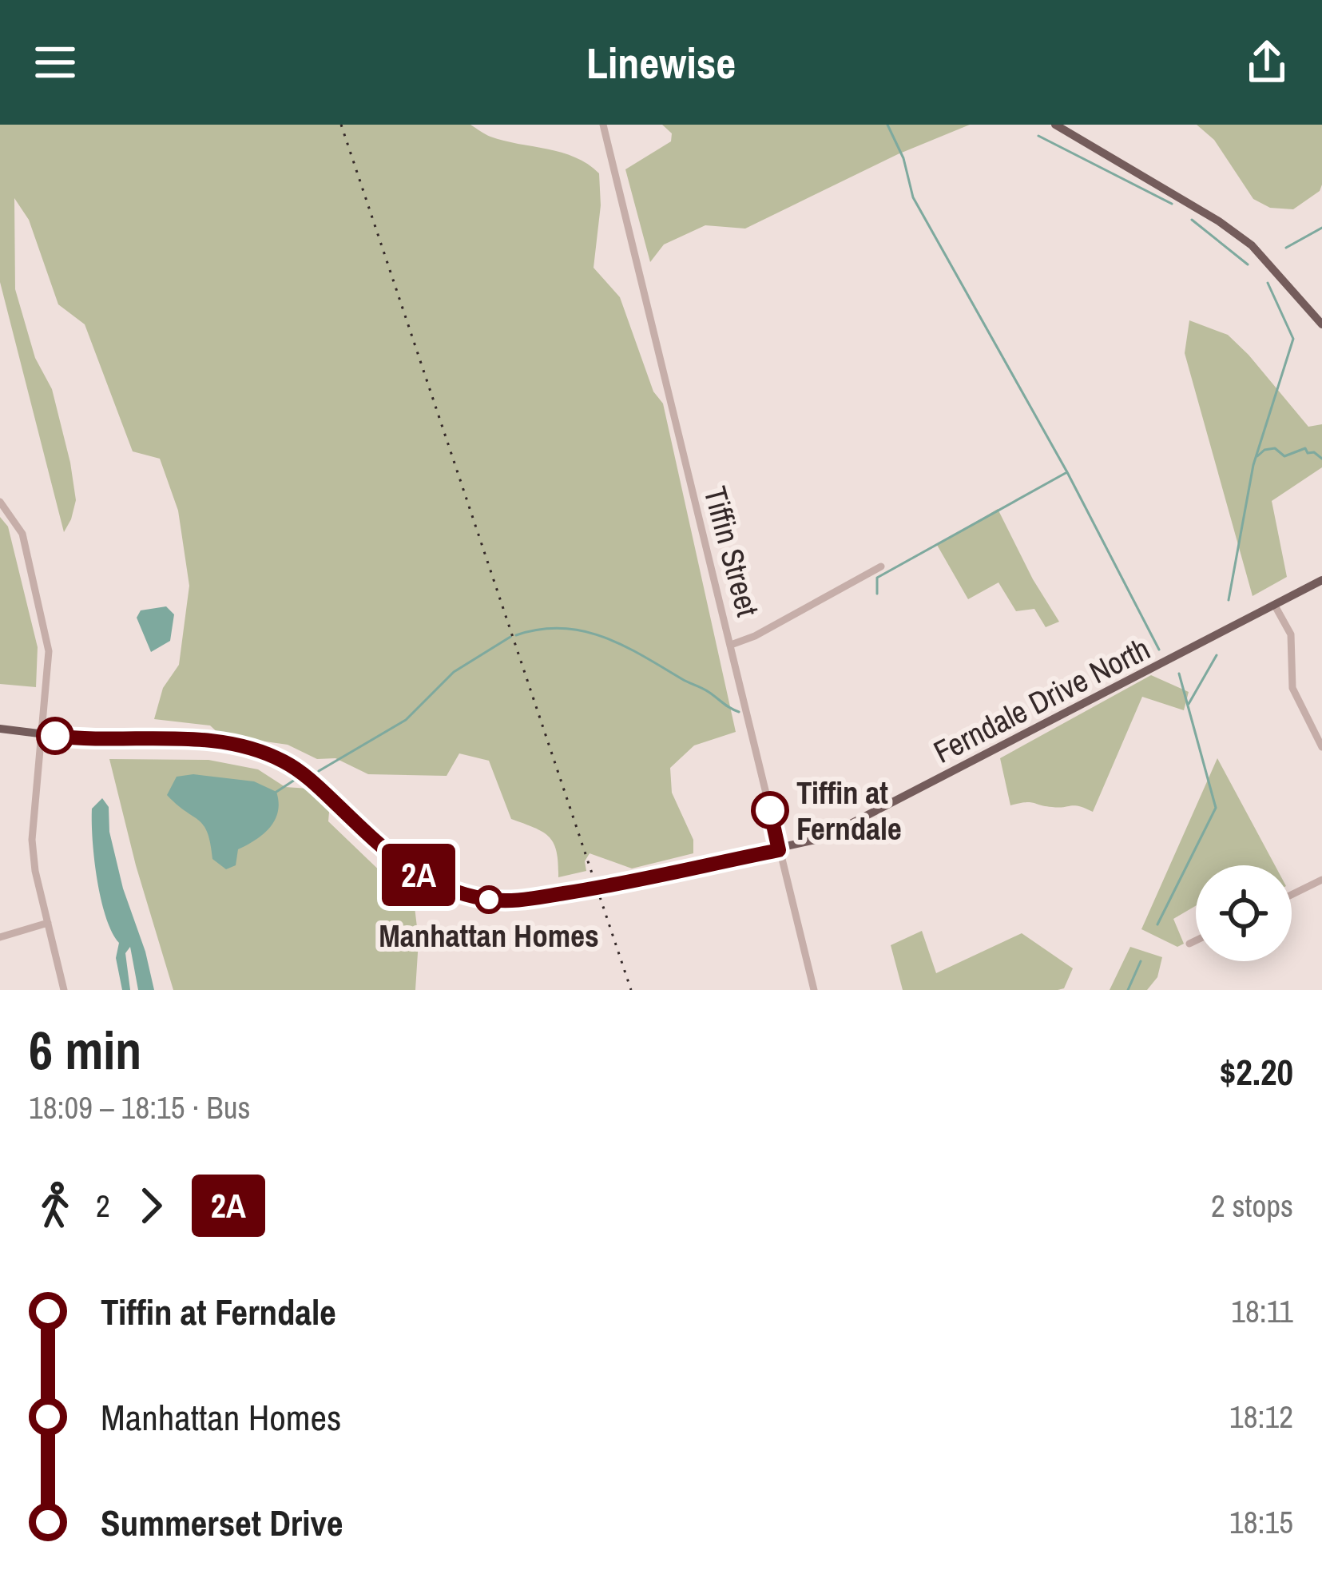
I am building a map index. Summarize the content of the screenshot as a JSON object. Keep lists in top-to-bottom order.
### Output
{
  "streets": {
    "main road": ["Ferndale Drive North"],
    "street": ["Tiffin Street"]
  },
  "crossings": [
    ["Tiffin Street", "Ferndale Drive North"]
  ],
  "places": ["Tiffin at Ferndale", "Manhattan Homes"],
  "lines": ["bus line 2A"],
  "page": {
    "header": "Linewise",
    "on_map": "2A",
    "heading": ["6 min", "18:09 – 18:15 · Bus", "$2.20"],
    "legs": ["2", "2A", "2 stops"],
    "list": [
      {
        "name": "Tiffin at Ferndale",
        "value": "18:11"
      },
      {
        "name": "Manhattan Homes",
        "value": "18:12"
      },
      {
        "name": "Summerset Drive",
        "value": "18:15"
      }
    ]
  }
}
